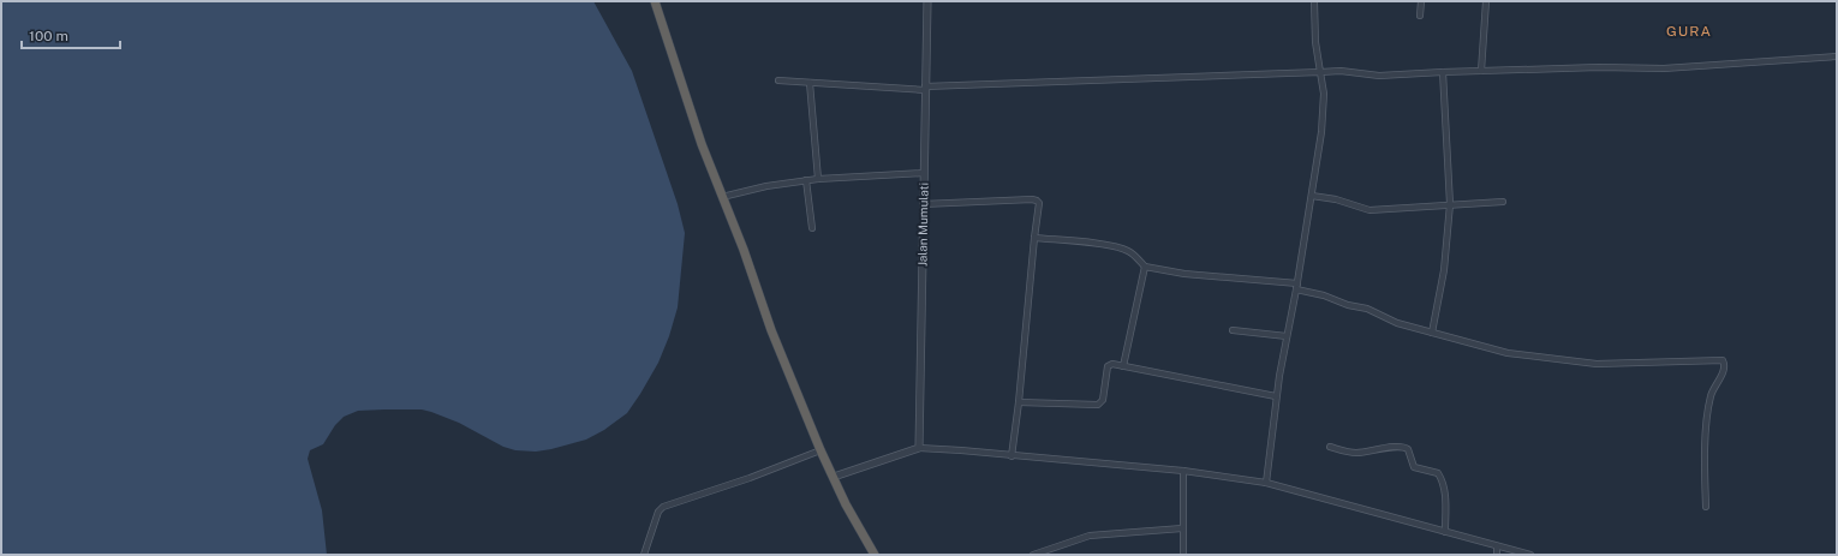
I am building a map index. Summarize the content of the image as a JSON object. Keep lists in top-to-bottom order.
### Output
{
  "streets": {
    "street": ["Jalan Mumulati"]
  },
  "districts": ["GURA"],
  "scale_bar": "100 m"
}
